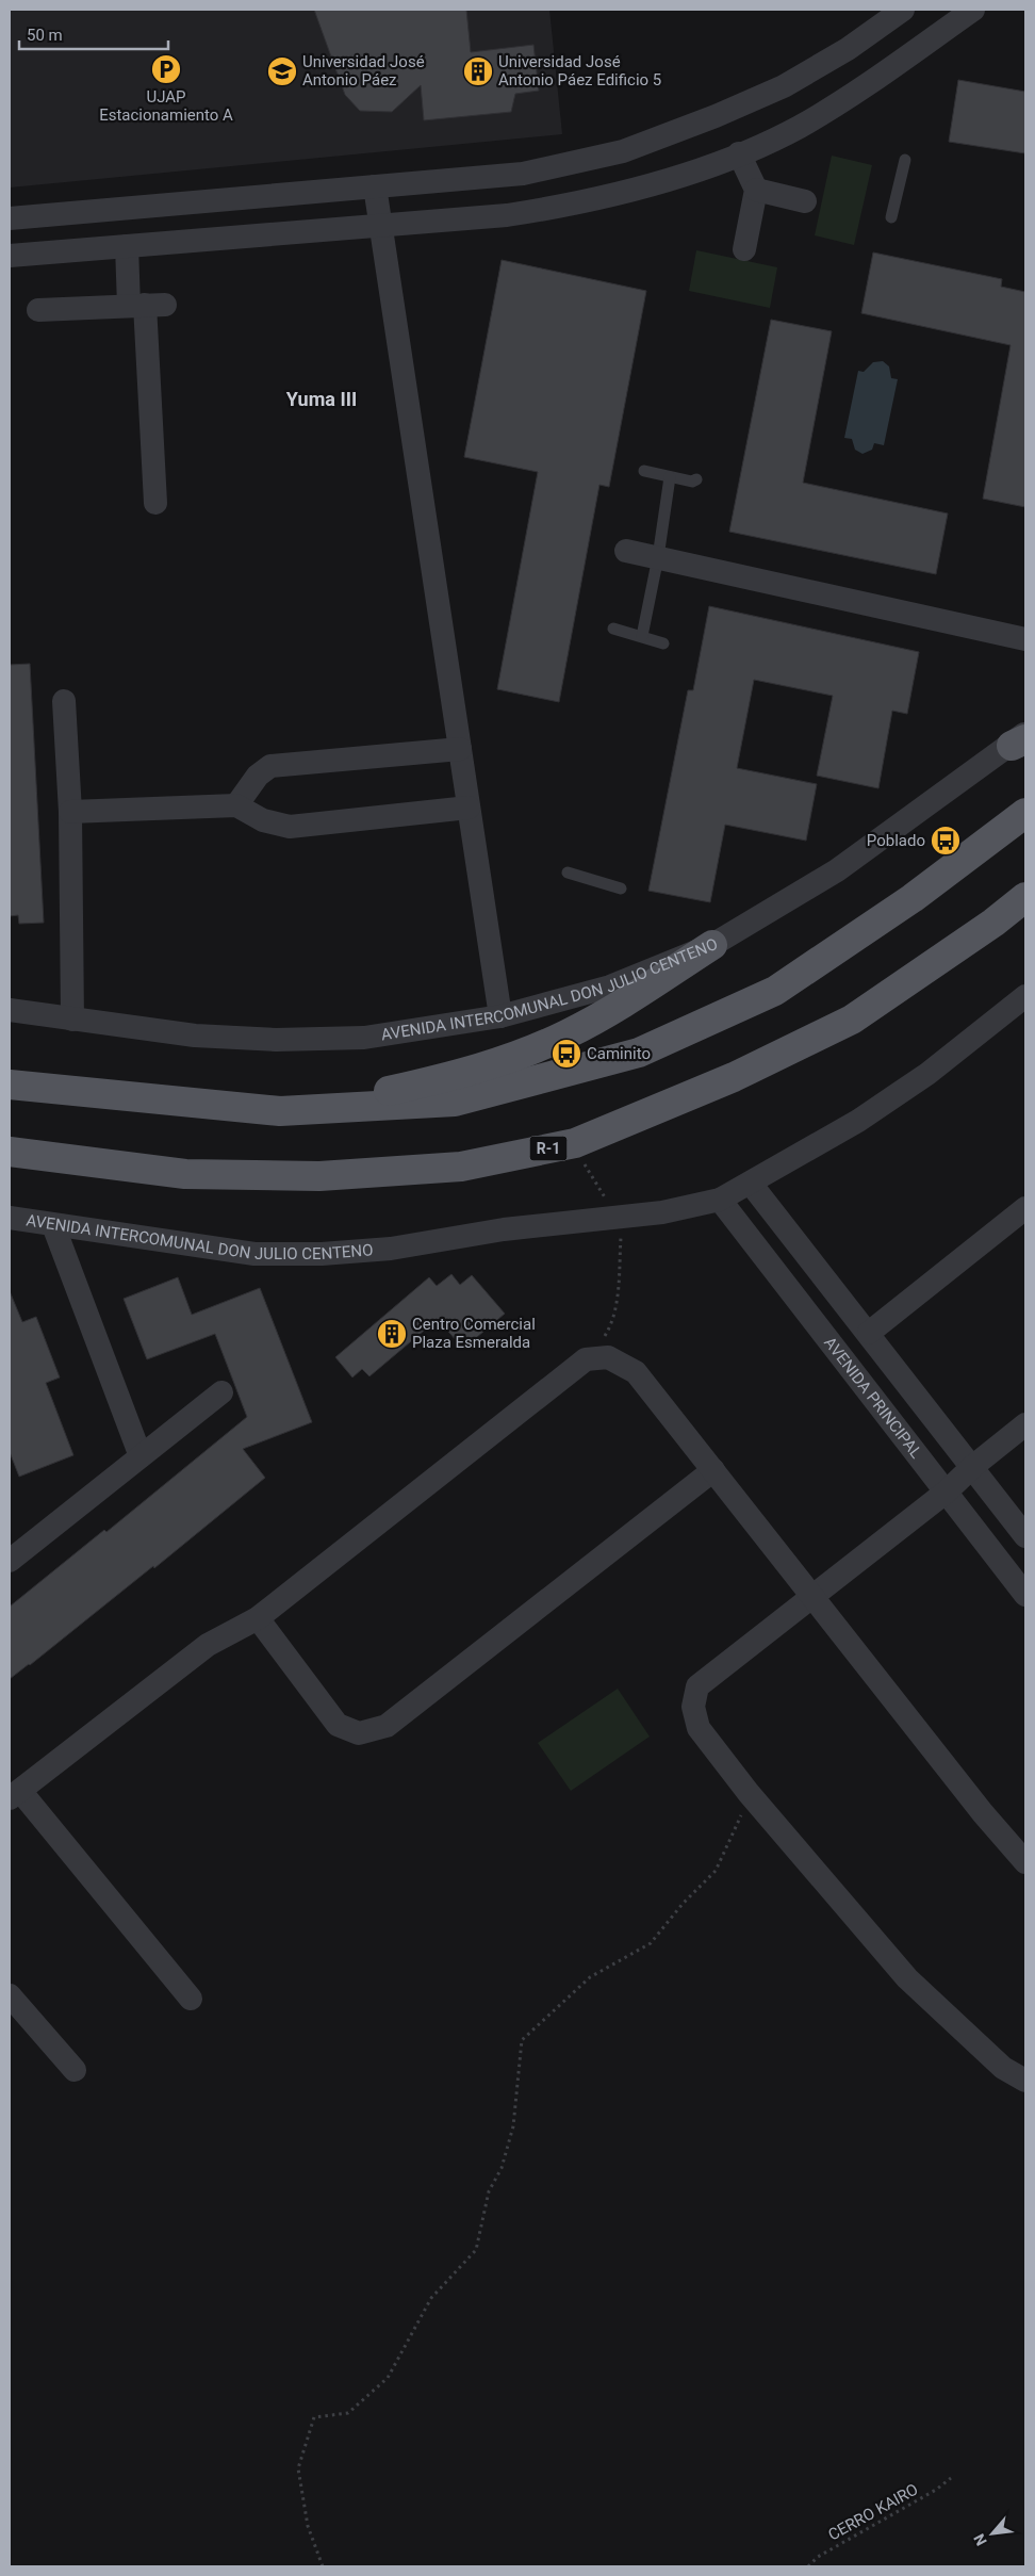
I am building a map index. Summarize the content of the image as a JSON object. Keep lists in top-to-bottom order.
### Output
{
  "streets": {
    "main road": ["R-1"],
    "street": ["AVENIDA INTERCOMUNAL DON JULIO CENTENO", "AVENIDA PRINCIPAL"],
    "path": ["CERRO KAIRO"]
  },
  "crossings": [
    ["AVENIDA INTERCOMUNAL DON JULIO CENTENO", "AVENIDA PRINCIPAL"]
  ],
  "districts": ["Yuma III"],
  "places": {
    "parking": ["UJAP Estacionamiento A"],
    "school or university": ["Universidad José Antonio Páez"],
    "building": ["Universidad José Antonio Páez Edificio 5", "Centro Comercial Plaza Esmeralda"],
    "bus stop": ["Poblado", "Caminito"]
  },
  "scale_bar": "50 m",
  "north": "bottom left"
}
